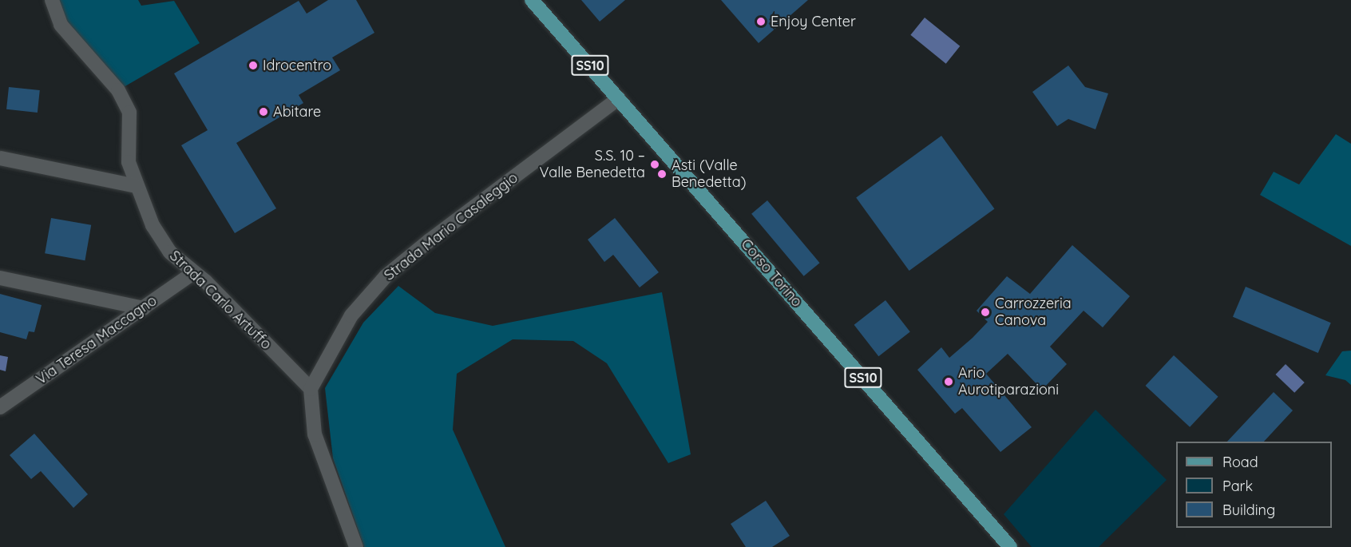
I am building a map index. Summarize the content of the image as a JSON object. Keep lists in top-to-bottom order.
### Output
{
  "streets": {
    "main road": ["SS10", "Corso Torino"],
    "street": ["Strada Mario Casaleggio", "Strada Carlo Artuffo", "Via Teresa Maccagno"]
  },
  "crossings": [
    ["Strada Mario Casaleggio", "Corso Torino"],
    ["Strada Mario Casaleggio", "Strada Carlo Artuffo"],
    ["Strada Carlo Artuffo", "Via Teresa Maccagno"]
  ],
  "places": [
    "Enjoy Center",
    "Idrocentro",
    "Abitare",
    "S.S. 10 – Valle Benedetta",
    "Asti (Valle Benedetta)",
    "Carrozzeria Canova",
    "Ario Aurotiparazioni"
  ],
  "legend": ["Road", "Park", "Building"]
}
